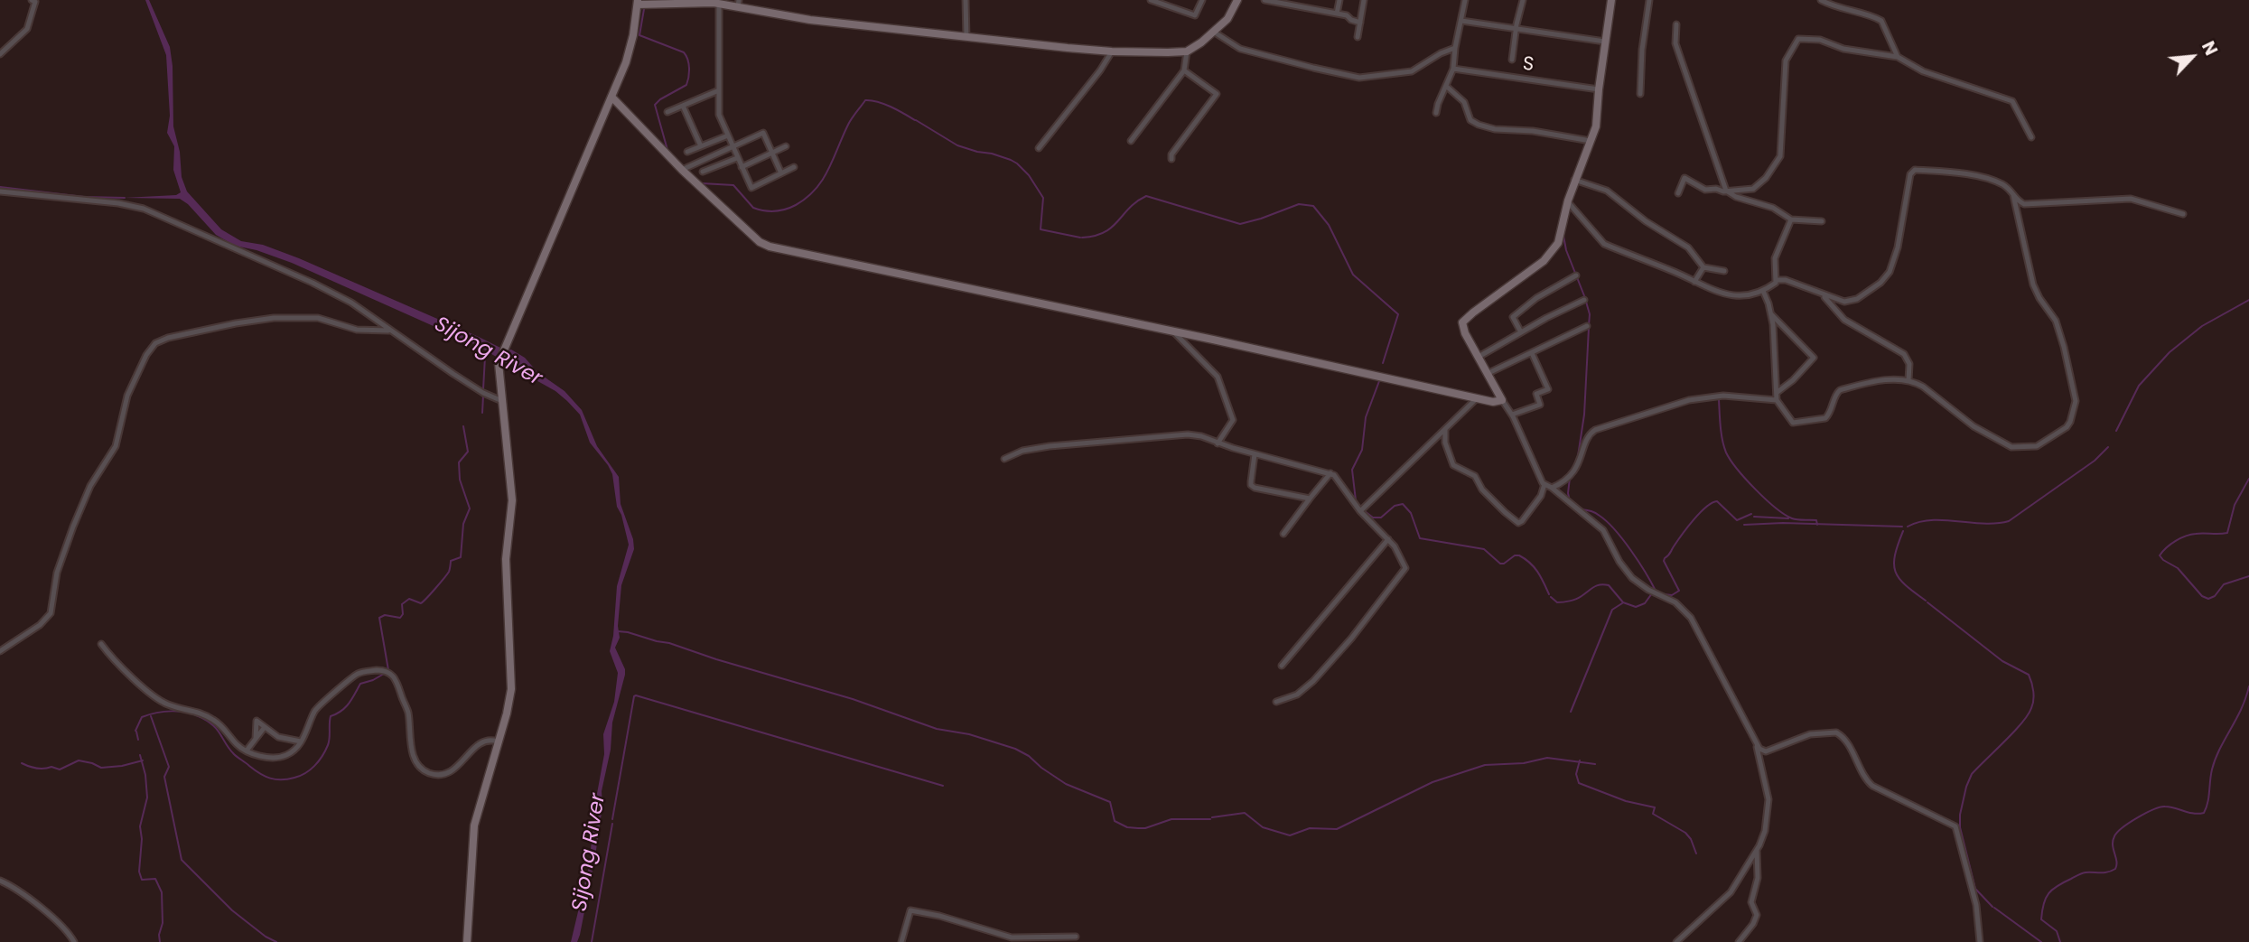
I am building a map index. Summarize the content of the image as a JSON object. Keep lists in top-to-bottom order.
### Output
{
  "streets": {
    "street": ["S"]
  },
  "water": ["Sijong River"],
  "north": "top right"
}
